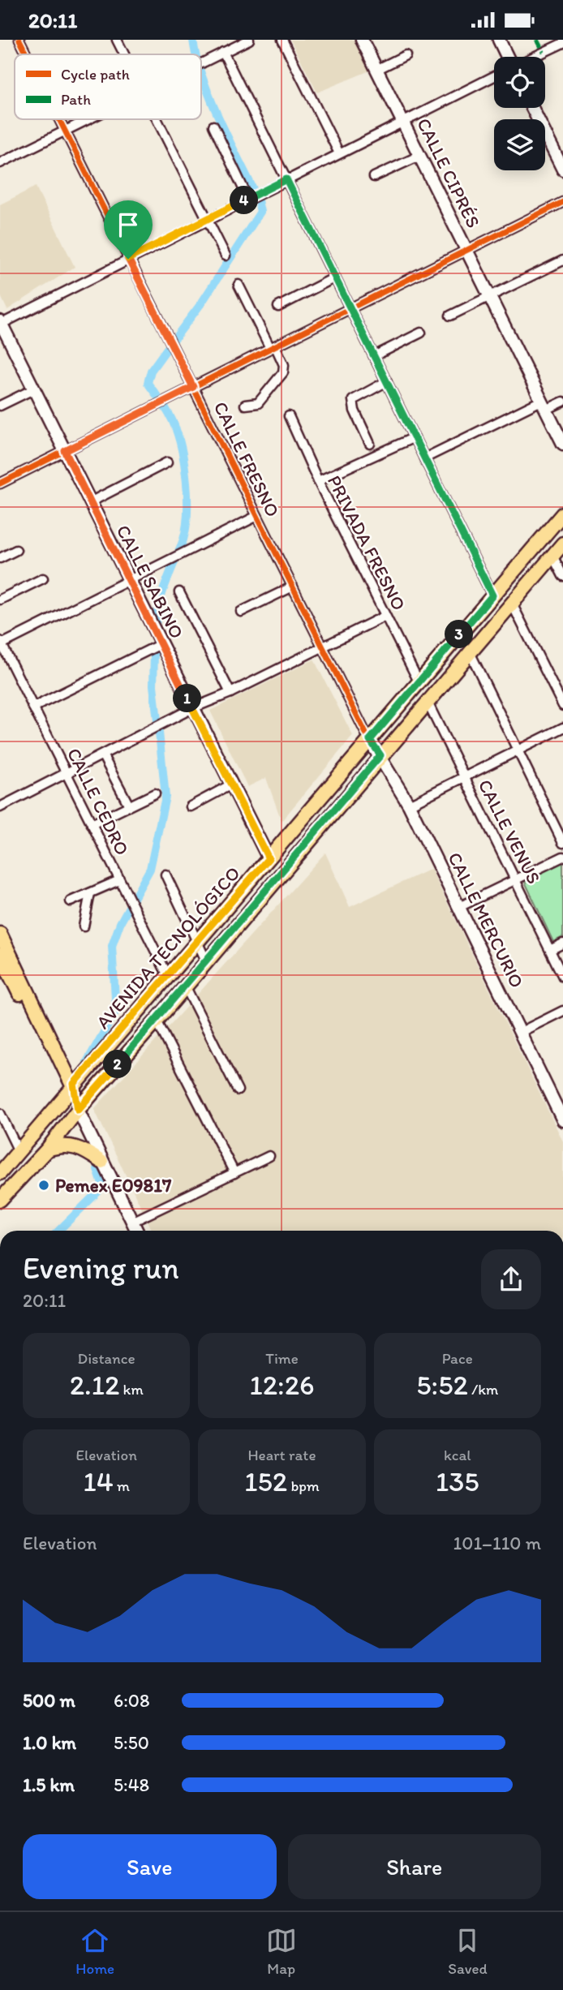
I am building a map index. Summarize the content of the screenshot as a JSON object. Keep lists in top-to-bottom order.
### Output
{
  "streets": {
    "main road": ["AVENIDA TECNOLÓGICO"],
    "street": [
      "CALLE CIPRÉS",
      "CALLE FRESNO",
      "PRIVADA FRESNO",
      "CALLE SABINO",
      "CALLE CEDRO",
      "CALLE VENUS",
      "CALLE MERCURIO"
    ]
  },
  "crossings": [
    ["CALLE FRESNO", "CALLE MERCURIO"],
    ["CALLE FRESNO", "AVENIDA TECNOLÓGICO"],
    ["PRIVADA FRESNO", "AVENIDA TECNOLÓGICO"],
    ["CALLE SABINO", "AVENIDA TECNOLÓGICO"],
    ["CALLE CEDRO", "AVENIDA TECNOLÓGICO"],
    ["CALLE VENUS", "AVENIDA TECNOLÓGICO"],
    ["CALLE MERCURIO", "AVENIDA TECNOLÓGICO"]
  ],
  "places": ["Pemex E09817"],
  "legend": ["Cycle path", "Path"],
  "page": {
    "status": "20:11",
    "pins": [
      "4",
      "3",
      "1",
      "2"
    ],
    "heading": ["Evening run", "20:11"],
    "stats": [
      ["Distance", "2.12 km"],
      ["Time", "12:26"],
      ["Pace", "5:52 /km"],
      ["Elevation", "14 m"],
      ["Heart rate", "152 bpm"],
      ["kcal", "135"]
    ],
    "chart": ["Elevation", "101–110 m"],
    "list": [
      {
        "name": "500 m",
        "note": "6:08"
      },
      {
        "name": "1.0 km",
        "note": "5:50"
      },
      {
        "name": "1.5 km",
        "note": "5:48"
      }
    ],
    "buttons": ["Save", "Share"],
    "tabs": ["Home", "Map", "Saved"]
  }
}
